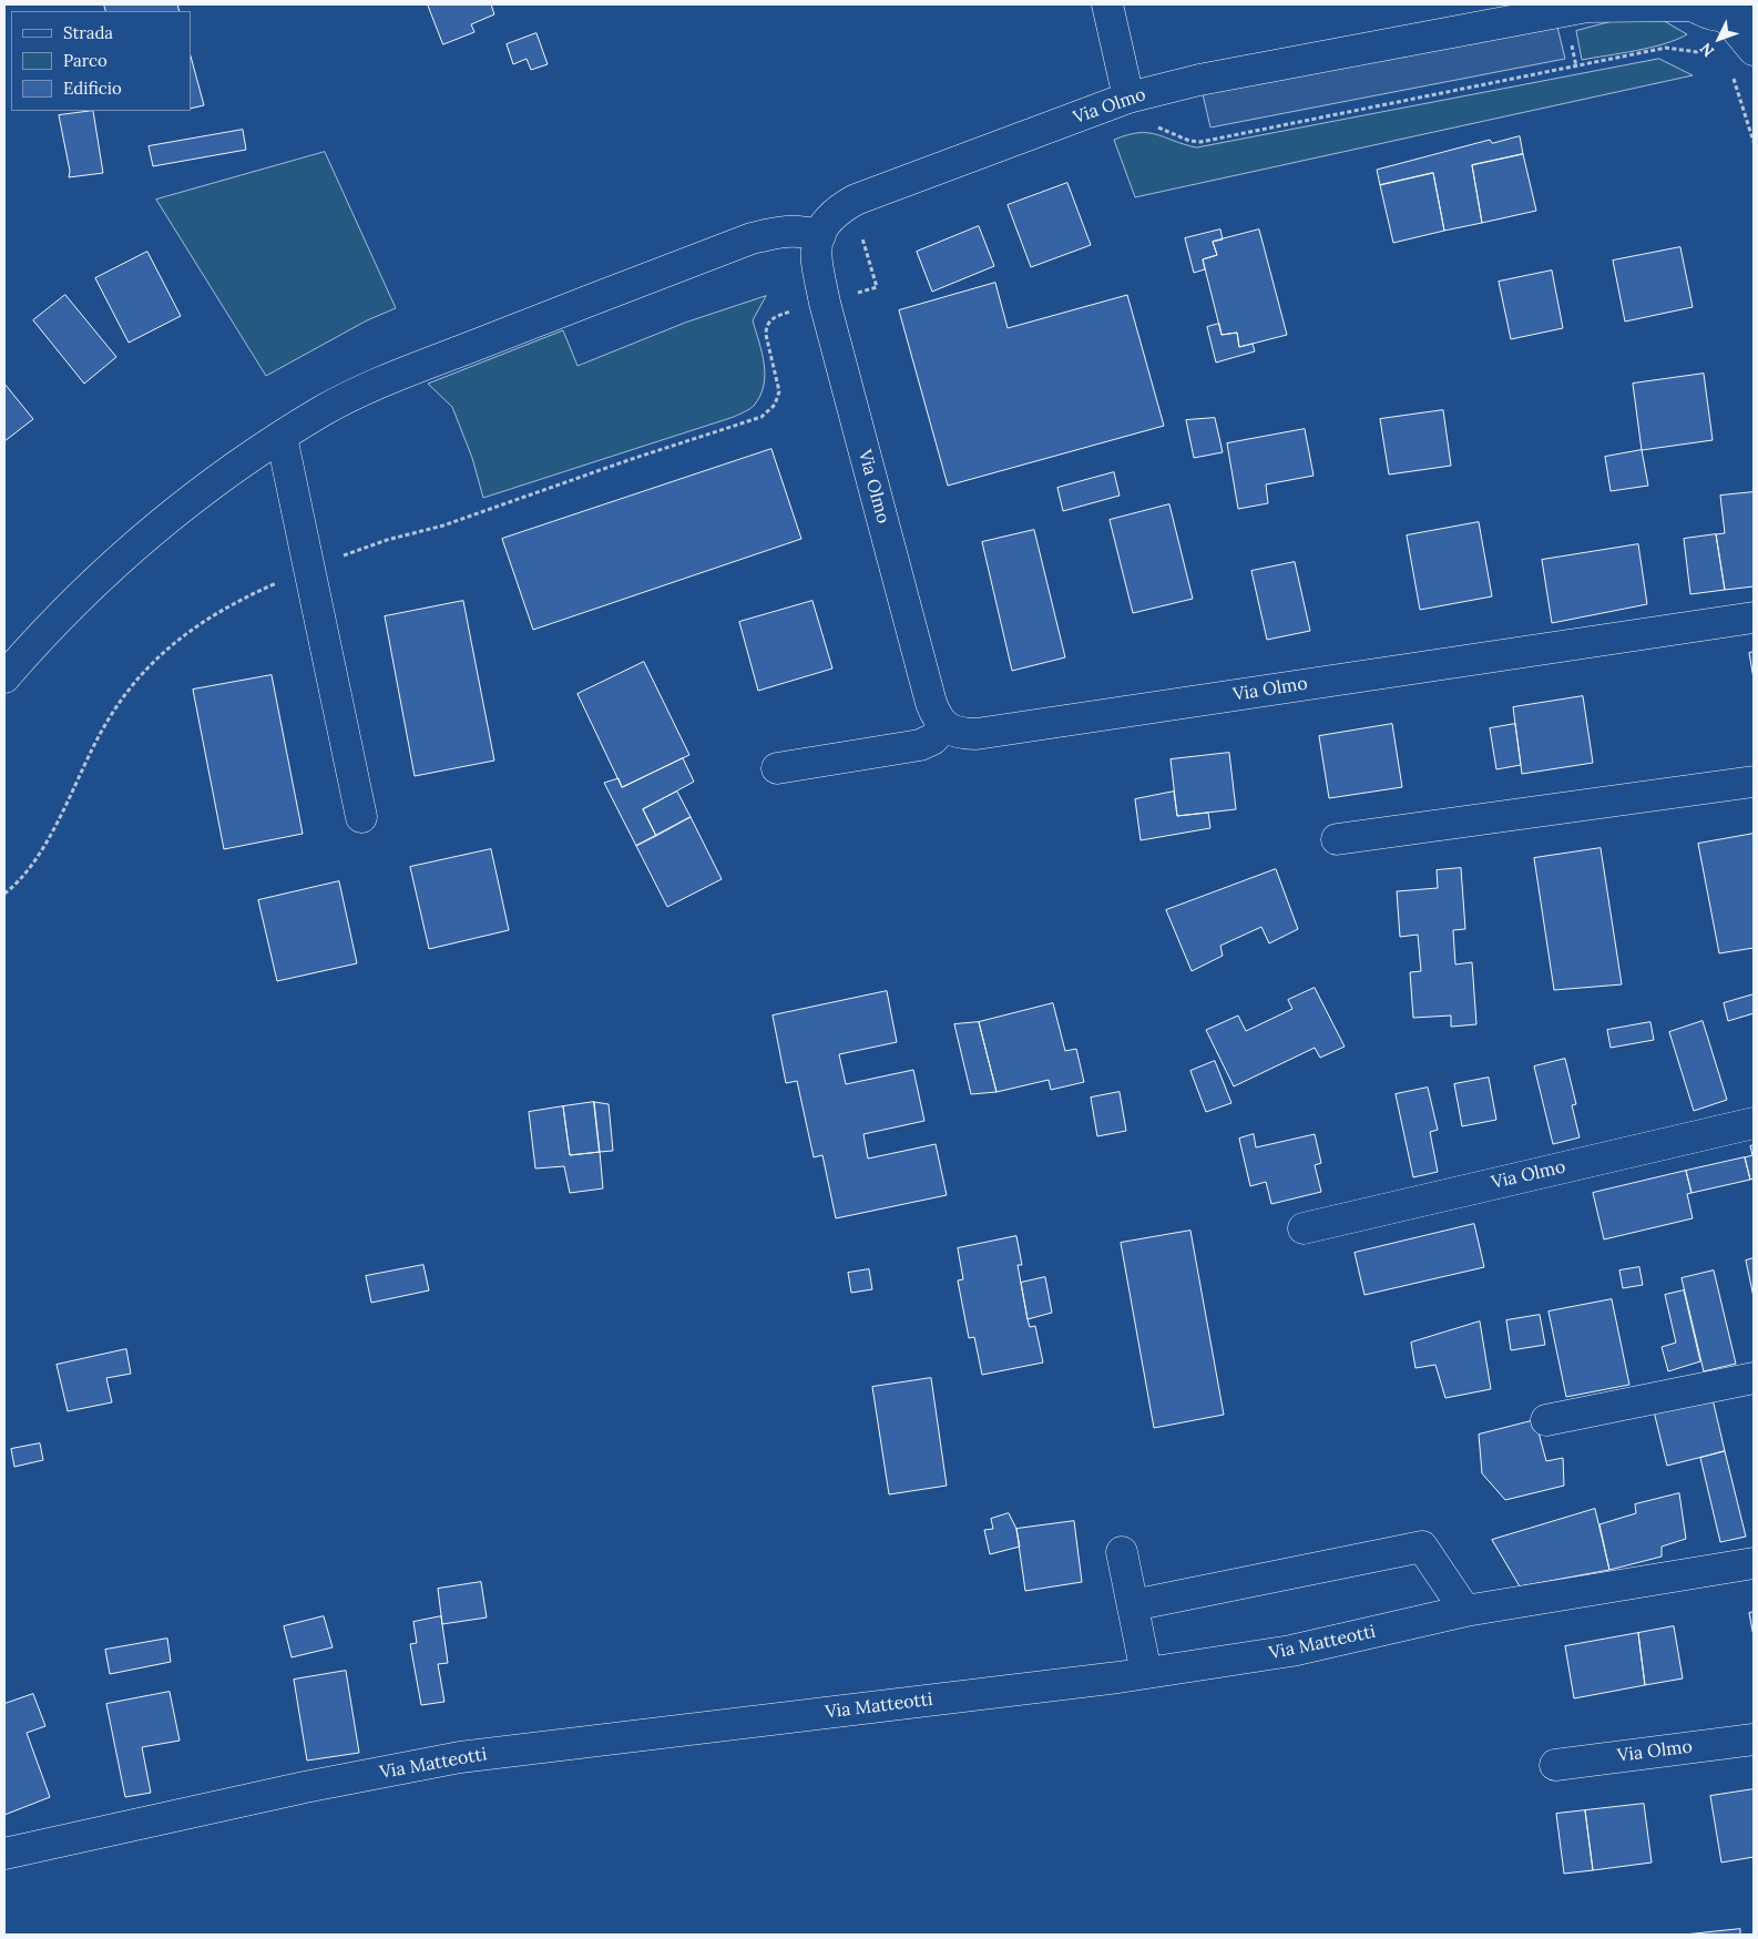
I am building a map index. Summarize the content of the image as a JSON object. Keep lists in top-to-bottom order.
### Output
{
  "streets": {
    "street": ["Via Olmo", "Via Matteotti"]
  },
  "legend": ["Strada", "Parco", "Edificio"],
  "north": "bottom left"
}
